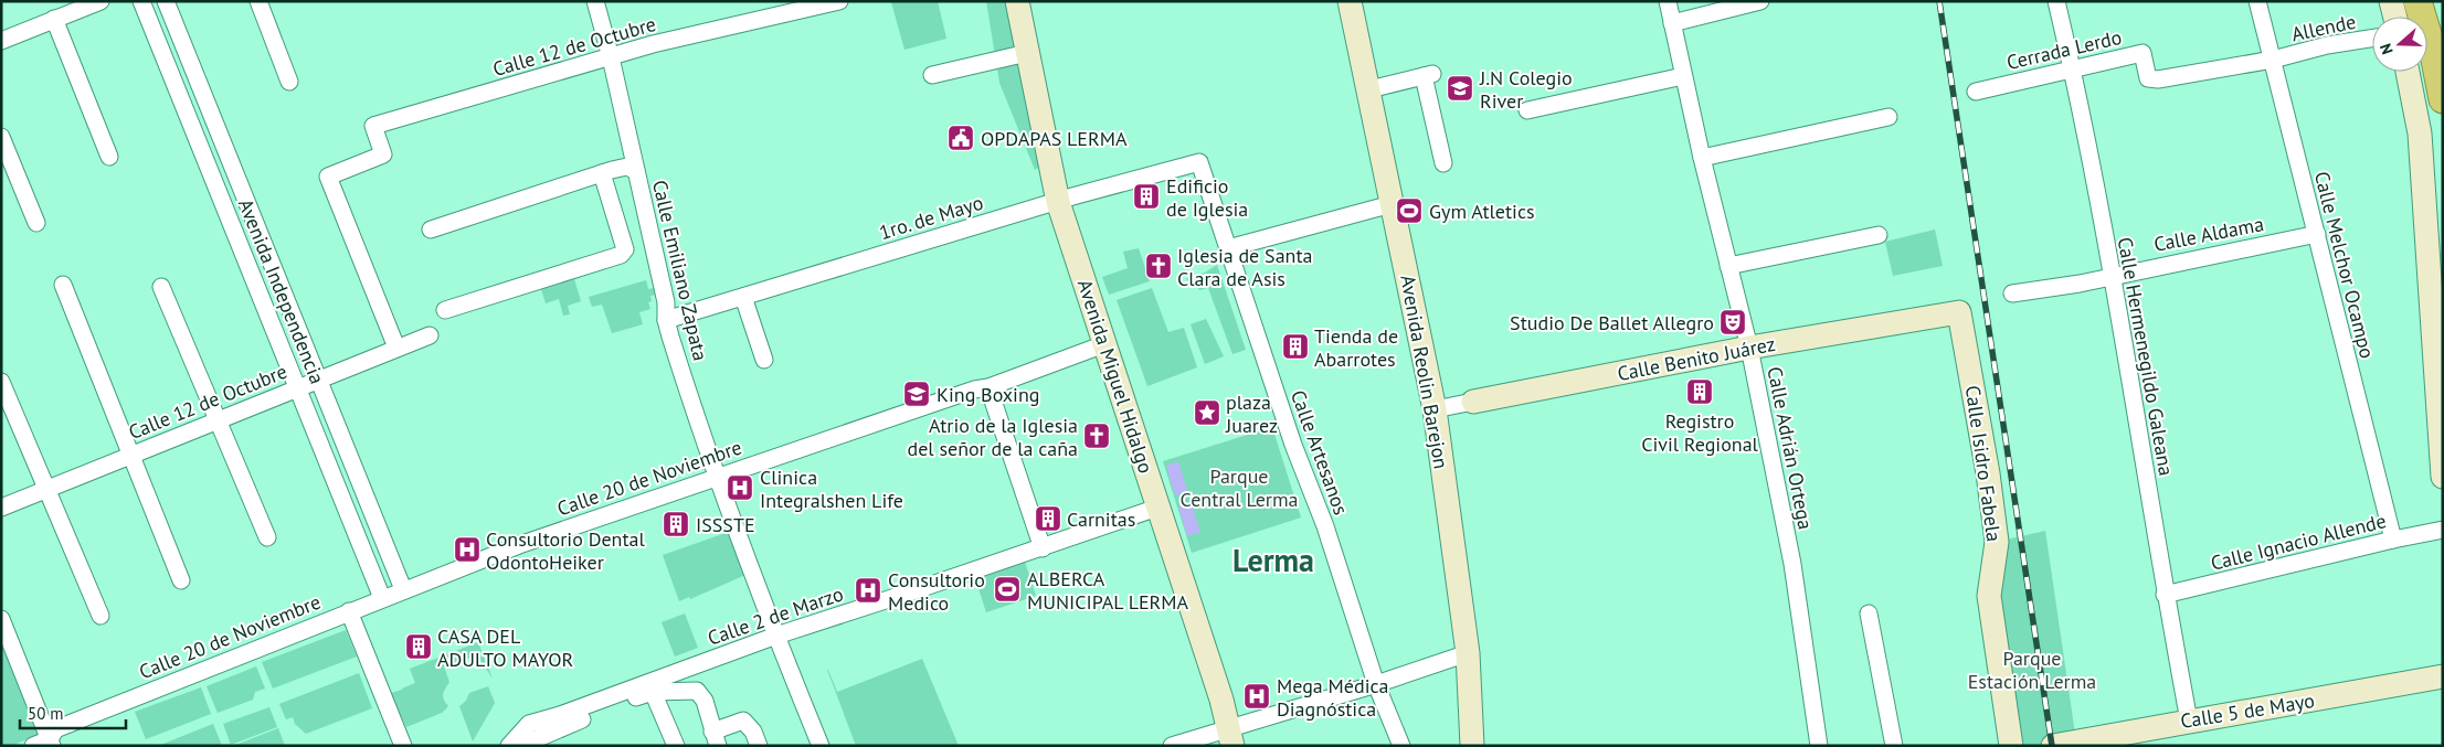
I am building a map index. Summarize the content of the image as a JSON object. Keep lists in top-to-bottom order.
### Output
{
  "streets": {
    "main road": [
      "Calle Benito Juárez",
      "Avenida Reolin Barejon",
      "Avenida Miguel Hidalgo",
      "Calle Isidro Fabela",
      "Calle 5 de Mayo"
    ],
    "street": [
      "Allende",
      "Calle 12 de Octubre",
      "Cerrada Lerdo",
      "1ro. de Mayo",
      "Calle Aldama",
      "Calle Melchor Ocampo",
      "Calle Emiliano Zapata",
      "Avenida Independencia",
      "Calle Hermenegildo Galeana",
      "Calle Adrián Ortega",
      "Calle Artesanos",
      "Calle 20 de Noviembre",
      "Calle Ignacio Allende",
      "Calle 2 de Marzo"
    ]
  },
  "crossings": [
    ["Allende", "Cerrada Lerdo"],
    ["Allende", "Calle Melchor Ocampo"],
    ["Calle 12 de Octubre", "Calle Emiliano Zapata"],
    ["Calle 12 de Octubre", "Avenida Independencia"],
    ["Cerrada Lerdo", "Calle Melchor Ocampo"],
    ["Cerrada Lerdo", "Calle Hermenegildo Galeana"],
    ["1ro. de Mayo", "Calle Emiliano Zapata"],
    ["1ro. de Mayo", "Avenida Miguel Hidalgo"],
    ["1ro. de Mayo", "Calle Artesanos"],
    ["Calle Aldama", "Calle Melchor Ocampo"],
    ["Calle Aldama", "Calle Hermenegildo Galeana"],
    ["Calle Melchor Ocampo", "Calle Ignacio Allende"],
    ["Calle Emiliano Zapata", "Calle 20 de Noviembre"],
    ["Calle Emiliano Zapata", "Calle 2 de Marzo"],
    ["Avenida Independencia", "Calle 20 de Noviembre"],
    ["Calle Hermenegildo Galeana", "Calle Ignacio Allende"],
    ["Calle Hermenegildo Galeana", "Calle 5 de Mayo"],
    ["Calle Benito Juárez", "Avenida Reolin Barejon"],
    ["Calle Benito Juárez", "Calle Adrián Ortega"],
    ["Calle Benito Juárez", "Calle Isidro Fabela"],
    ["Avenida Miguel Hidalgo", "Calle 20 de Noviembre"],
    ["Avenida Miguel Hidalgo", "Calle 2 de Marzo"]
  ],
  "districts": ["Lerma"],
  "parks": ["Parque Central Lerma", "Parque Estación Lerma"],
  "places": {
    "school or university": ["J.N Colegio River", "King Boxing"],
    "public building": ["OPDAPAS LERMA"],
    "building": [
      "Edificio de Iglesia",
      "Tienda de Abarrotes",
      "Registro Civil Regional",
      "Carnitas",
      "ISSSTE",
      "CASA DEL ADULTO MAYOR"
    ],
    "sports": ["Gym Atletics", "ALBERCA MUNICIPAL LERMA"],
    "church": ["Iglesia de Santa Clara de Asis", "Atrio de la Iglesia del señor de la caña"],
    "theatre": ["Studio De Ballet Allegro"],
    "place": ["plaza Juarez"],
    "hospital": [
      "Clinica Integralshen Life",
      "Consultorio Dental OdontoHeiker",
      "Consultorio Medico",
      "Mega Médica Diagnóstica"
    ]
  },
  "scale_bar": "50 m",
  "north": "left"
}
